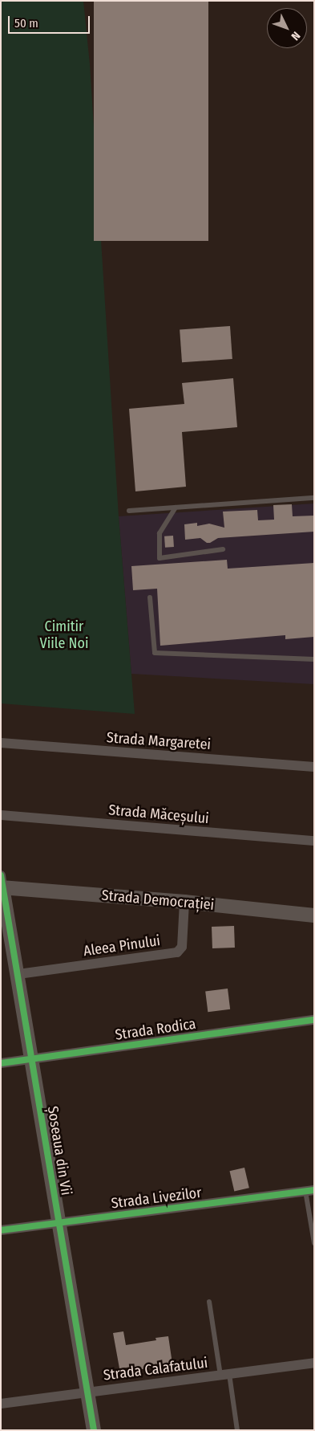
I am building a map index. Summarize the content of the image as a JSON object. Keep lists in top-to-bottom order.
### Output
{
  "streets": {
    "street": [
      "Strada Margaretei",
      "Strada Măceșului",
      "Strada Democrației",
      "Aleea Pinului",
      "Strada Rodica",
      "Șoseaua din Vii",
      "Strada Livezilor",
      "Strada Calafatului"
    ]
  },
  "crossings": [
    ["Strada Democrației", "Aleea Pinului"],
    ["Strada Democrației", "Șoseaua din Vii"],
    ["Aleea Pinului", "Șoseaua din Vii"],
    ["Strada Rodica", "Șoseaua din Vii"],
    ["Șoseaua din Vii", "Strada Livezilor"],
    ["Șoseaua din Vii", "Strada Calafatului"]
  ],
  "parks": ["Cimitir Viile Noi"],
  "scale_bar": "50 m",
  "north": "bottom right"
}
